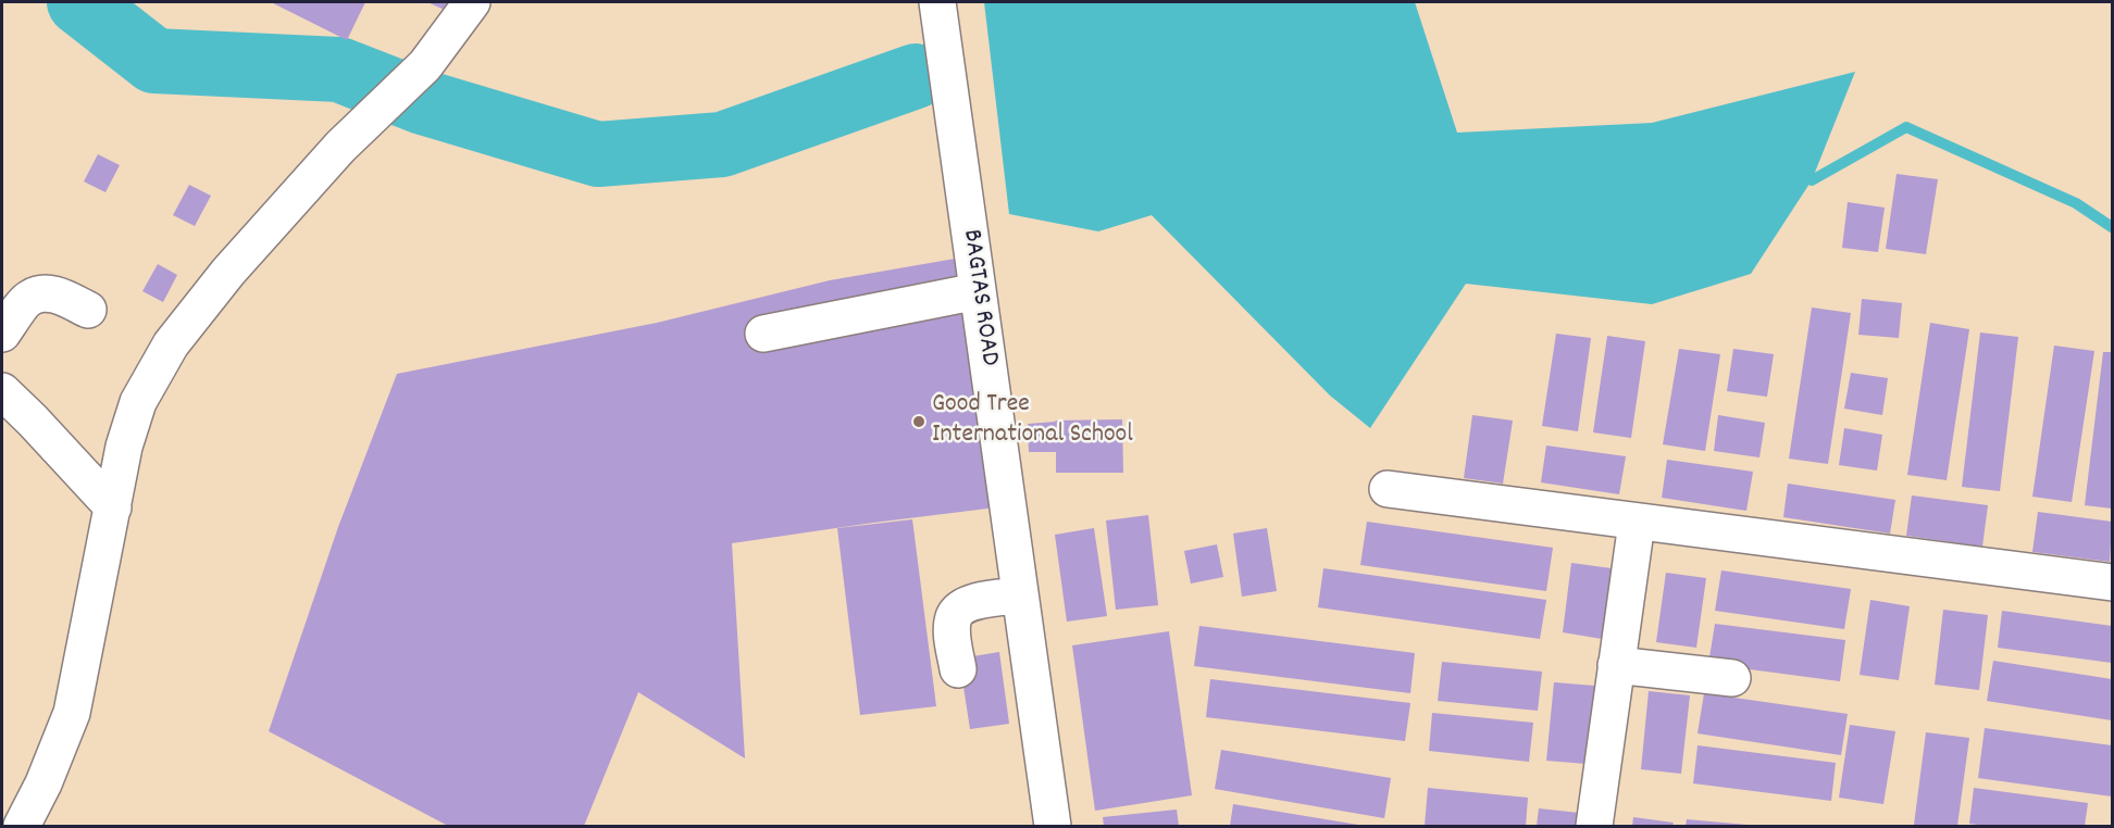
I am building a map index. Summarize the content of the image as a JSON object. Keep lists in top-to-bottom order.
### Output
{
  "streets": {
    "street": ["BAGTAS ROAD"]
  },
  "places": ["Good Tree International School"]
}
